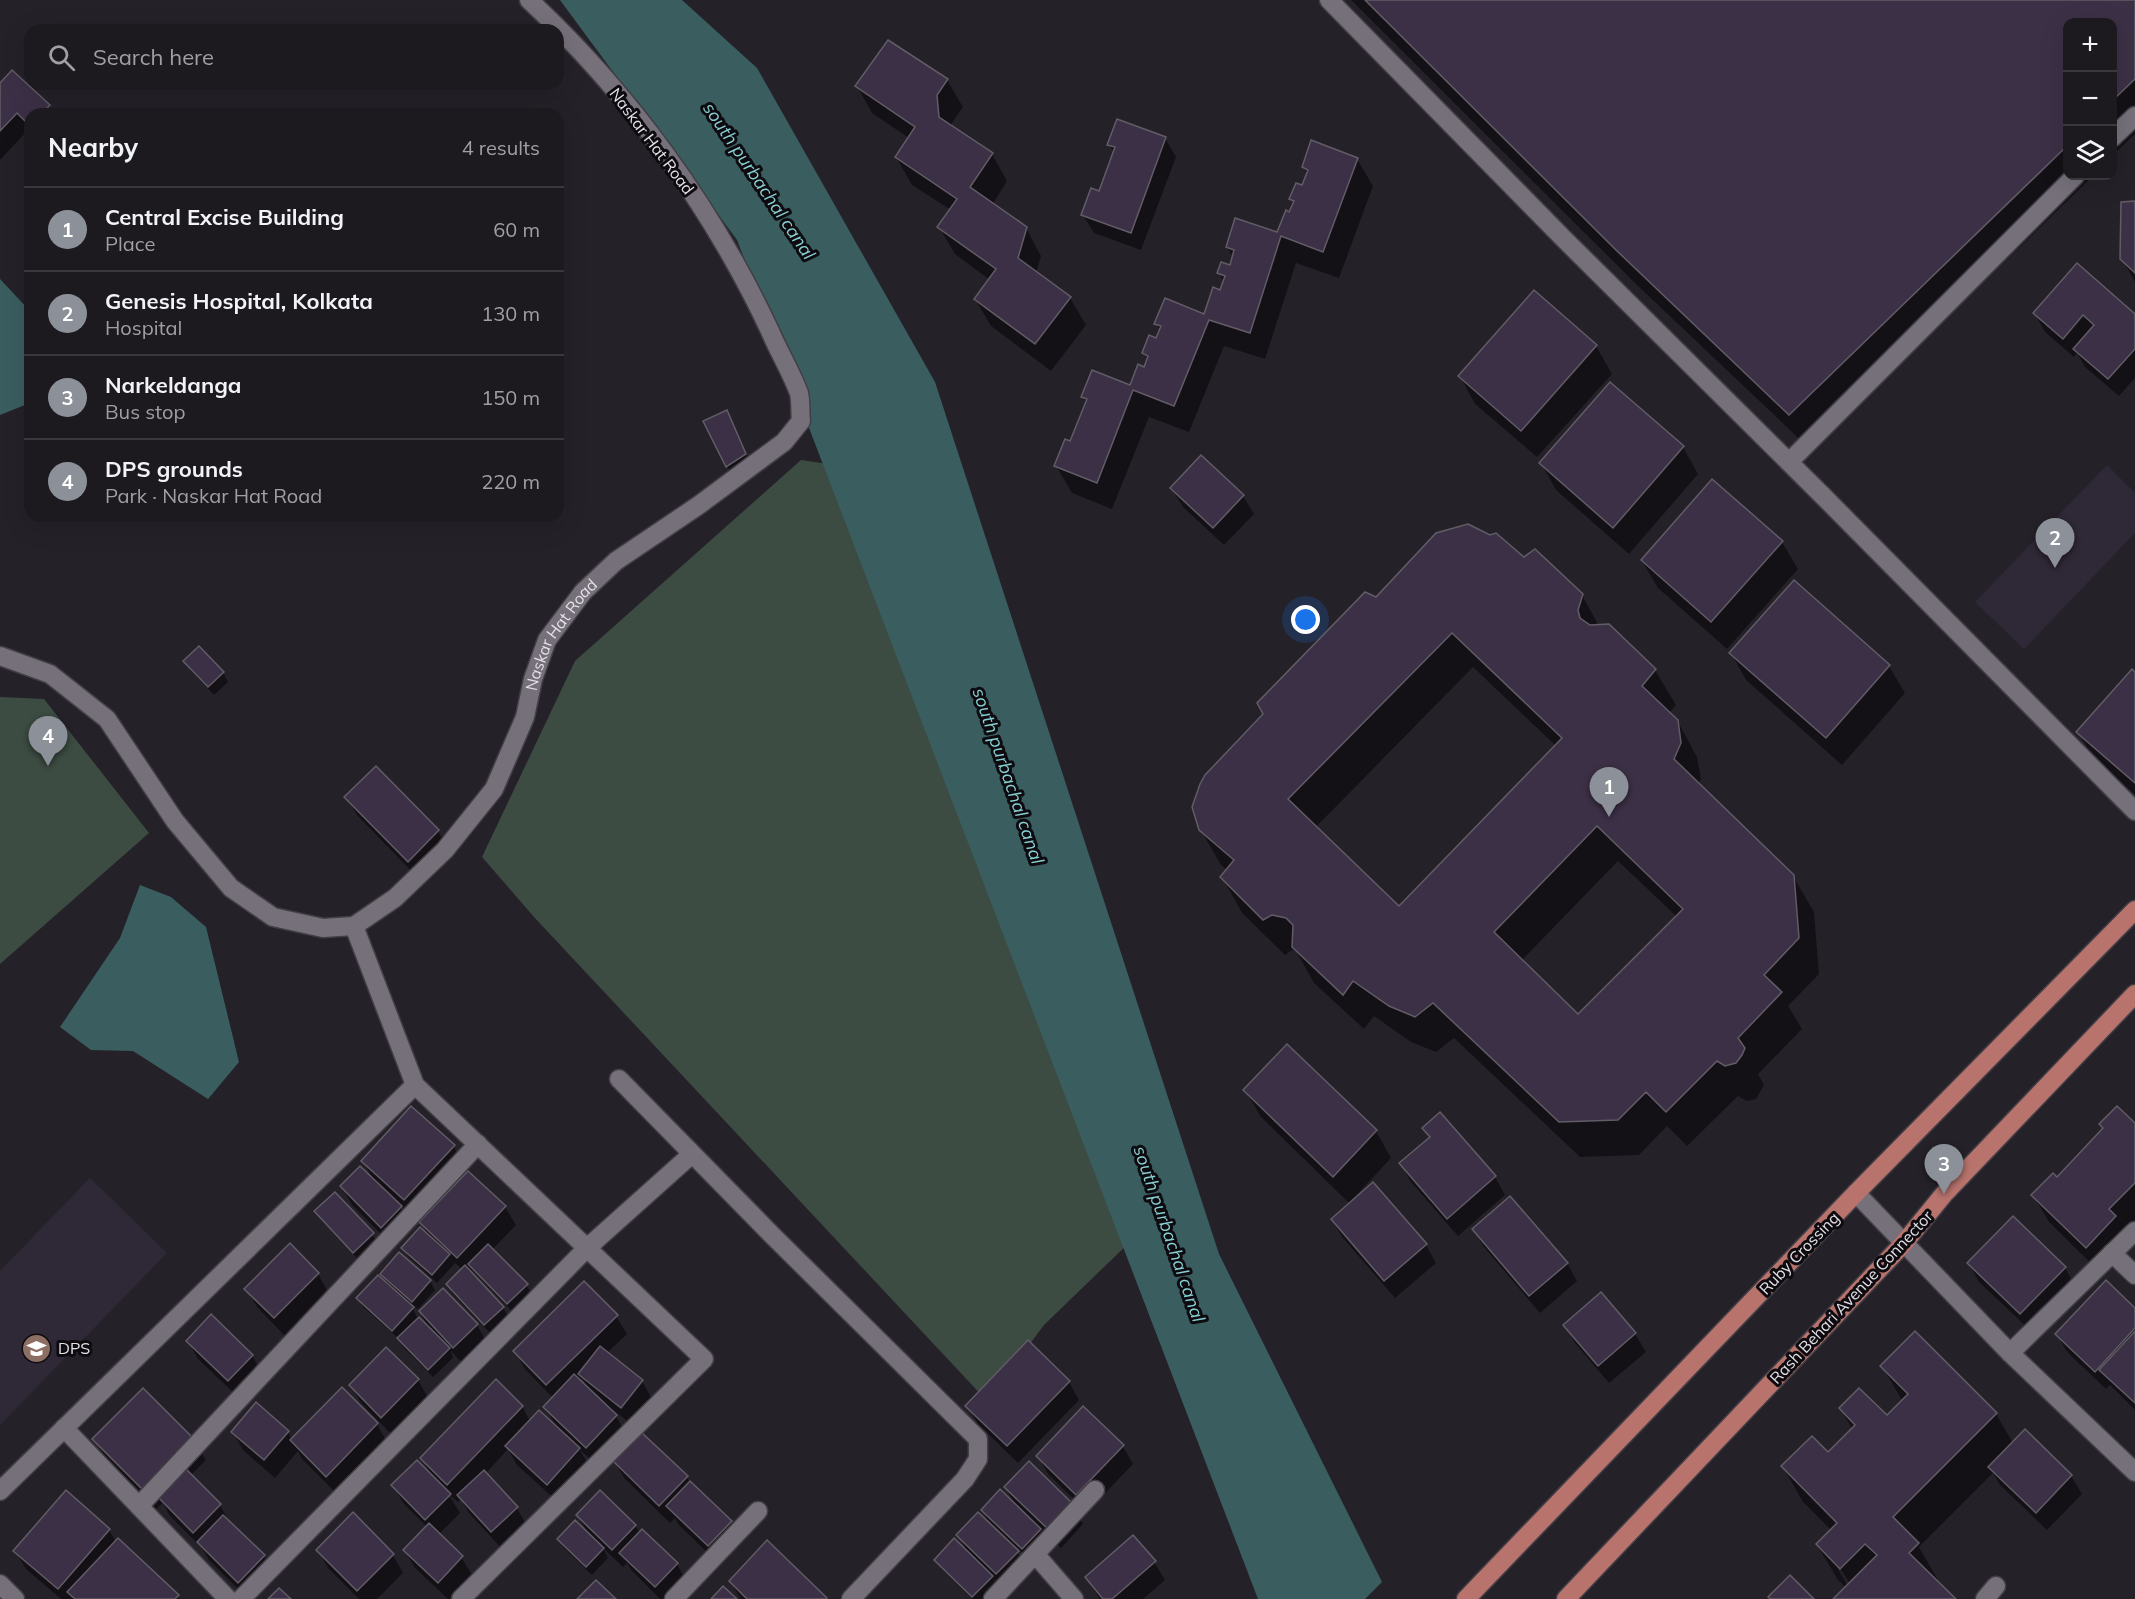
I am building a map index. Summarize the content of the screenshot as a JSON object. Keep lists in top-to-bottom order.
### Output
{
  "streets": {
    "main road": ["Ruby Crossing", "Rash Behari Avenue Connector"],
    "street": ["Naskar Hat Road"]
  },
  "water": ["south purbachal canal"],
  "places": {
    "school or university": ["DPS"]
  },
  "page": {
    "map_buttons": ["+", "−"],
    "search": "Search here",
    "heading": ["Nearby", "4 results"],
    "list": [
      {
        "mark": "1",
        "name": "Central Excise Building",
        "note": "Place",
        "value": "60 m"
      },
      {
        "mark": "2",
        "name": "Genesis Hospital, Kolkata",
        "note": "Hospital",
        "value": "130 m"
      },
      {
        "mark": "3",
        "name": "Narkeldanga",
        "note": "Bus stop",
        "value": "150 m"
      },
      {
        "mark": "4",
        "name": "DPS grounds",
        "note": "Park · Naskar Hat Road",
        "value": "220 m"
      }
    ],
    "pins": [
      "2",
      "4",
      "1",
      "3"
    ]
  }
}
